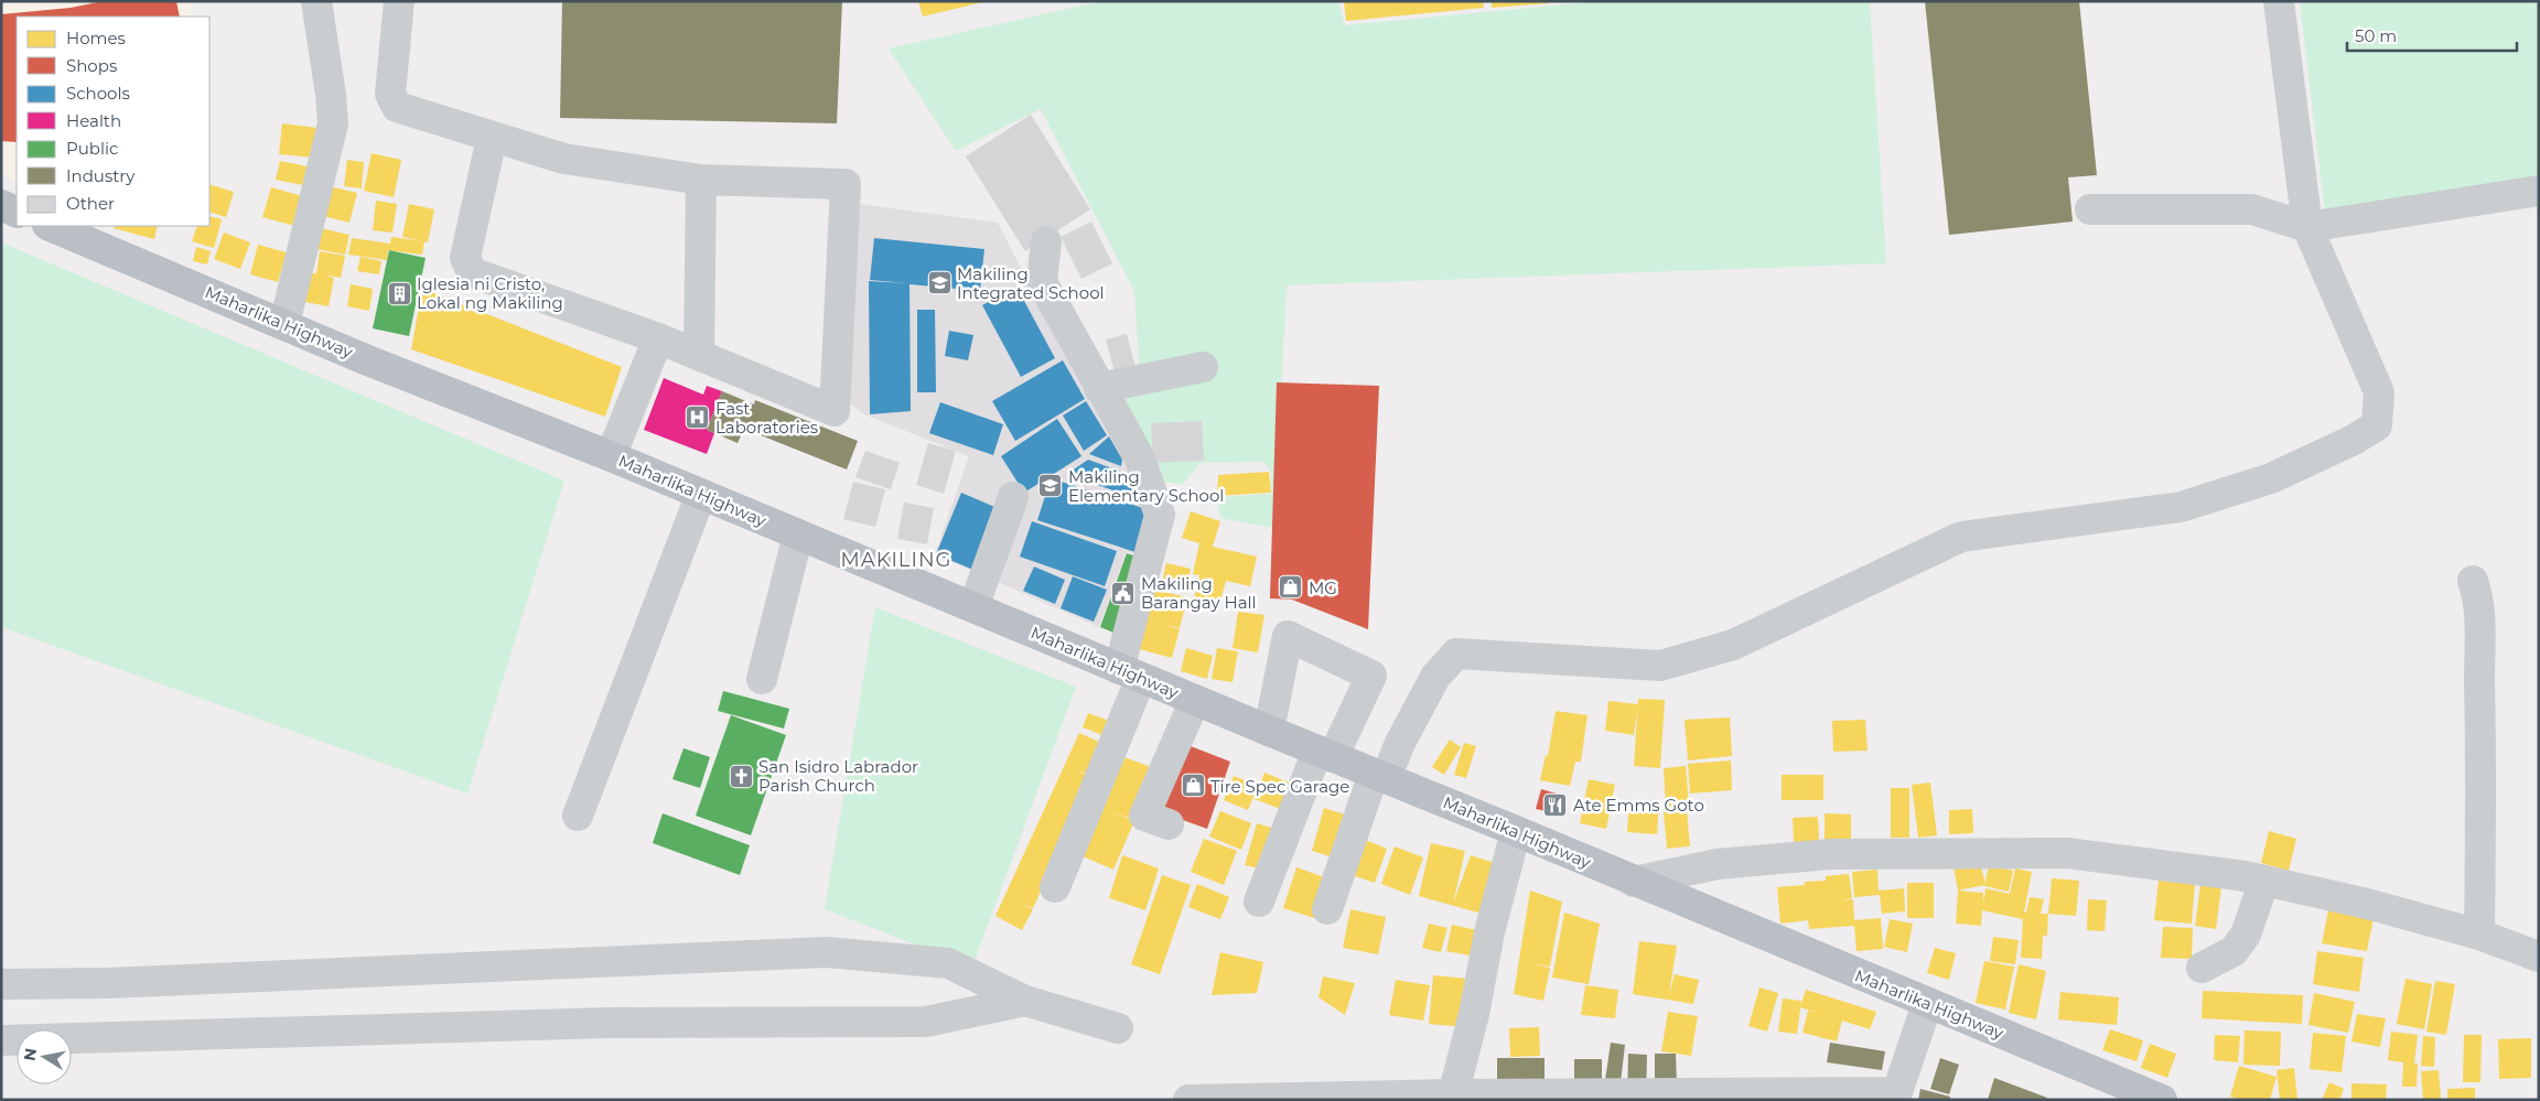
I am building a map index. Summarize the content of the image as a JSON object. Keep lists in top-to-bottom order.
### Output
{
  "streets": {
    "highway": ["Maharlika Highway"]
  },
  "districts": ["MAKILING"],
  "places": {
    "school or university": ["Makiling Integrated School", "Makiling Elementary School"],
    "building": ["Iglesia ni Cristo, Lokal ng Makiling"],
    "hospital": ["Fast Laboratories"],
    "shop": ["MG", "Tire Spec Garage"],
    "public building": ["Makiling Barangay Hall"],
    "church": ["San Isidro Labrador Parish Church"],
    "restaurant": ["Ate Emms Goto"]
  },
  "legend": [
    "Homes",
    "Shops",
    "Schools",
    "Health",
    "Public",
    "Industry",
    "Other"
  ],
  "scale_bar": "50 m",
  "north": "left"
}
